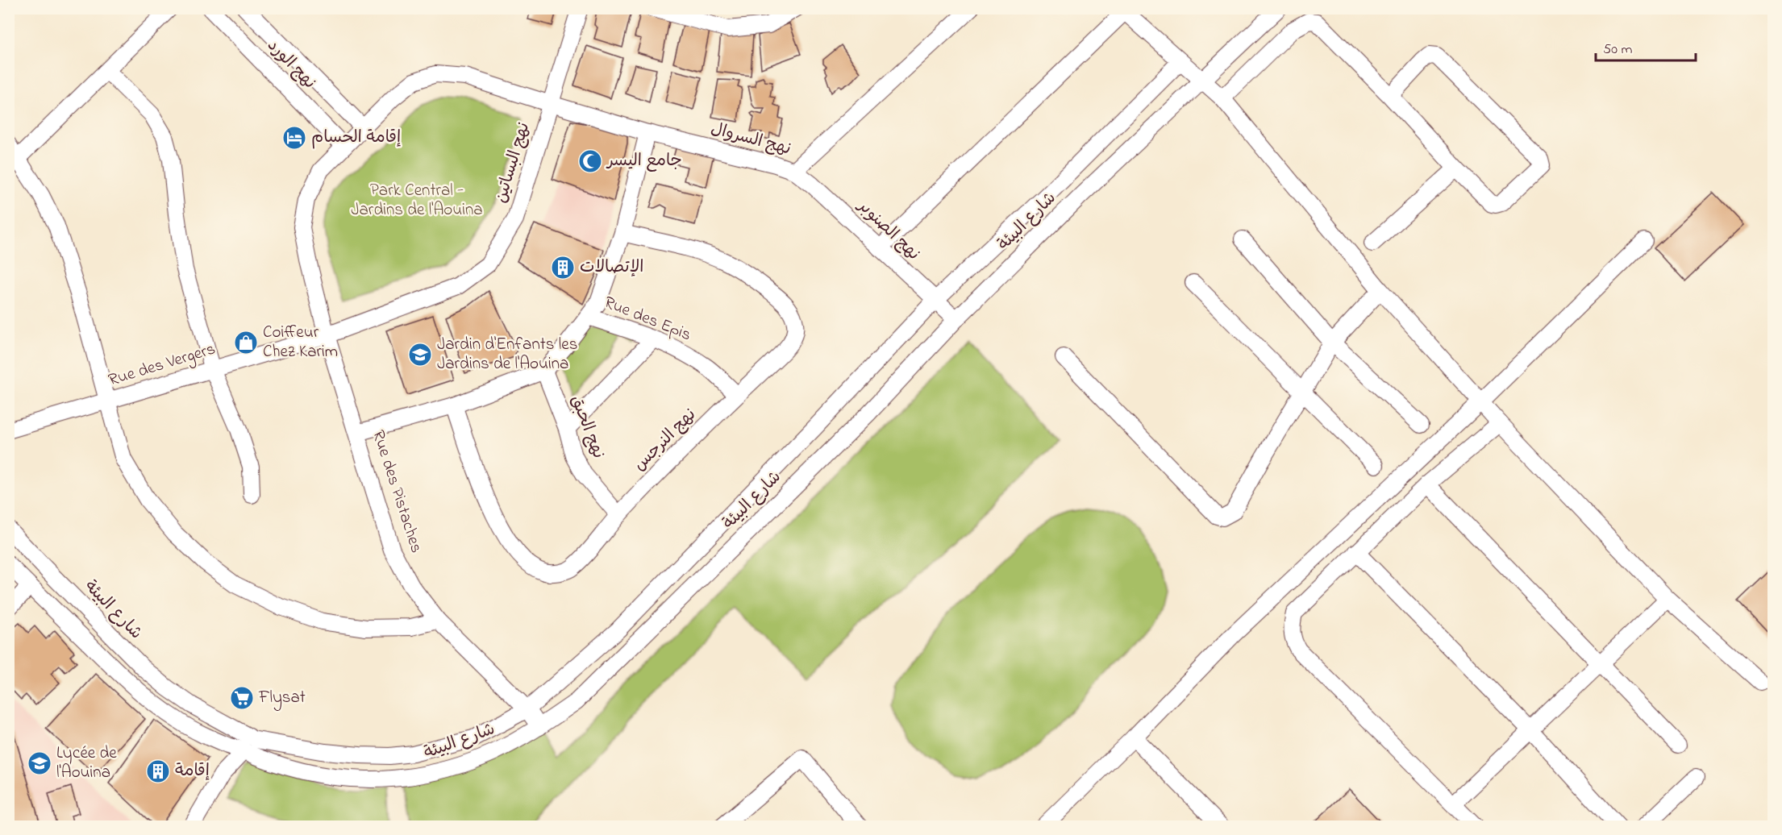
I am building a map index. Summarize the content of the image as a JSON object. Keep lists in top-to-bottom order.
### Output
{
  "streets": {
    "street": [
      "نهج الورد",
      "نهج السروال",
      "نهج البساتين",
      "شارع البيئة",
      "نهج الصنوبر",
      "Rue des Epis",
      "Rue des Vergers",
      "نهج الحبق",
      "نهج النرجس",
      "Rue des Pistaches"
    ]
  },
  "crossings": [
    ["نهج الورد", "نهج السروال"],
    ["نهج الورد", "Rue des Pistaches"],
    ["نهج السروال", "نهج البساتين"],
    ["نهج السروال", "نهج الصنوبر"],
    ["نهج السروال", "Rue des Pistaches"],
    ["نهج البساتين", "Rue des Vergers"],
    ["نهج البساتين", "Rue des Pistaches"],
    ["شارع البيئة", "نهج الصنوبر"],
    ["شارع البيئة", "Rue des Pistaches"],
    ["Rue des Epis", "نهج النرجس"],
    ["Rue des Vergers", "Rue des Pistaches"],
    ["نهج الحبق", "نهج النرجس"]
  ],
  "parks": ["Park Central - Jardins de l'Aouina"],
  "places": {
    "hotel": ["إقامة الحسام"],
    "mosque": ["جامع اليسر"],
    "building": ["الإتصالات", "إقامة"],
    "shop": ["Coiffeur Chez Karim"],
    "school or university": ["Jardin d'Enfants les Jardins de l'Aouina", "Lycée de l'Aouina"],
    "supermarket": ["Flysat"]
  },
  "scale_bar": "50 m"
}
